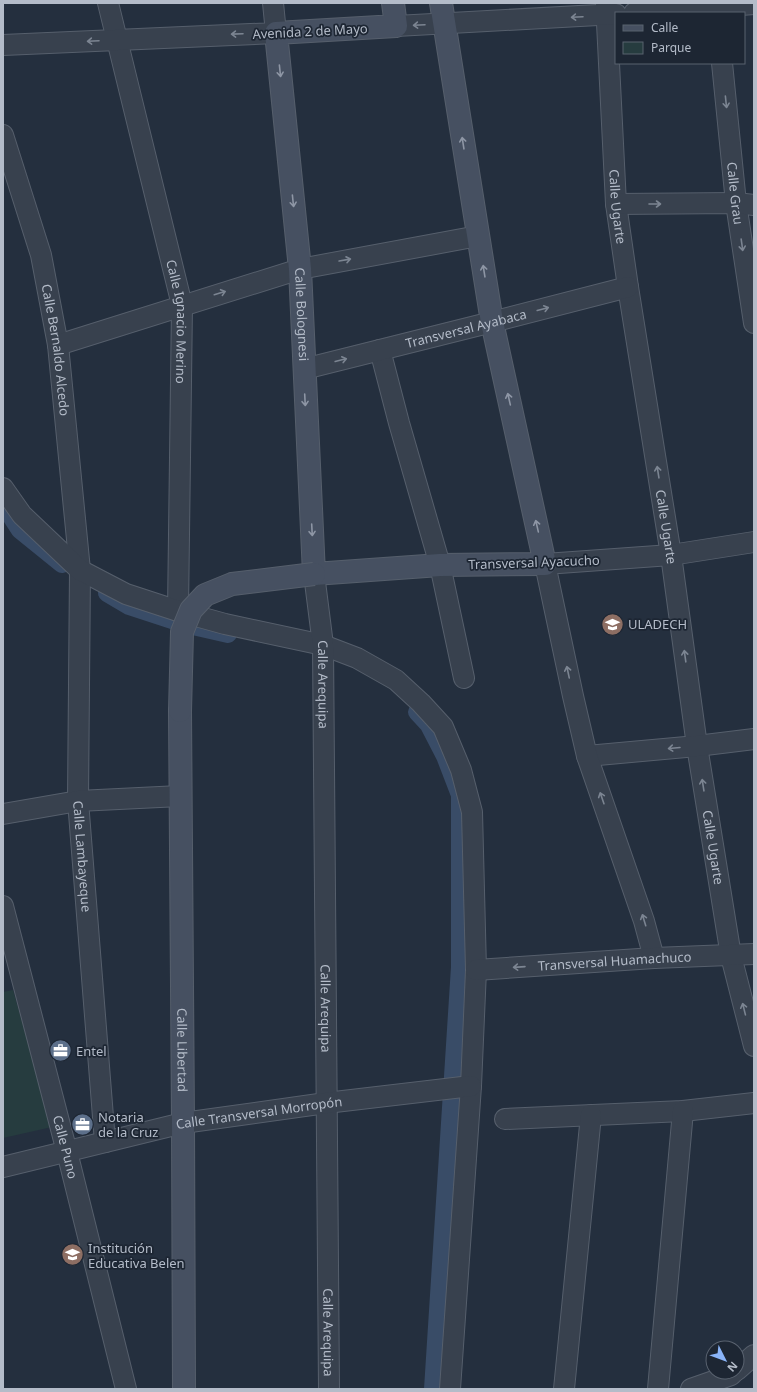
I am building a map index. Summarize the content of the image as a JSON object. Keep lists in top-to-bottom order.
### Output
{
  "streets": {
    "main road": [
      "Avenida 2 de Mayo",
      "Calle Bolognesi",
      "Transversal Ayacucho",
      "Calle Libertad"
    ],
    "street": [
      "Calle Grau",
      "Calle Ugarte",
      "Calle Ignacio Merino",
      "Transversal Ayabaca",
      "Calle Bernaldo Alcedo",
      "Calle Arequipa",
      "Calle Lambayeque",
      "Transversal Huamachuco",
      "Calle Transversal Morropón",
      "Calle Puno"
    ]
  },
  "crossings": [
    ["Avenida 2 de Mayo", "Calle Ugarte"],
    ["Avenida 2 de Mayo", "Calle Bolognesi"],
    ["Avenida 2 de Mayo", "Calle Ignacio Merino"],
    ["Calle Ugarte", "Transversal Ayabaca"],
    ["Calle Ugarte", "Transversal Ayacucho"],
    ["Calle Ugarte", "Transversal Huamachuco"],
    ["Calle Bolognesi", "Transversal Ayabaca"],
    ["Calle Bolognesi", "Transversal Ayacucho"],
    ["Calle Bolognesi", "Calle Arequipa"],
    ["Calle Bernaldo Alcedo", "Calle Lambayeque"],
    ["Transversal Ayacucho", "Calle Libertad"],
    ["Calle Arequipa", "Calle Transversal Morropón"],
    ["Calle Lambayeque", "Calle Transversal Morropón"],
    ["Calle Libertad", "Calle Transversal Morropón"],
    ["Calle Transversal Morropón", "Calle Puno"]
  ],
  "one_way": ["Avenida 2 de Mayo", "Calle Grau"],
  "places": {
    "school or university": ["ULADECH", "Institución Educativa Belen"],
    "office": ["Entel", "Notaria de la Cruz"]
  },
  "legend": ["Calle", "Parque"],
  "north": "bottom right"
}
